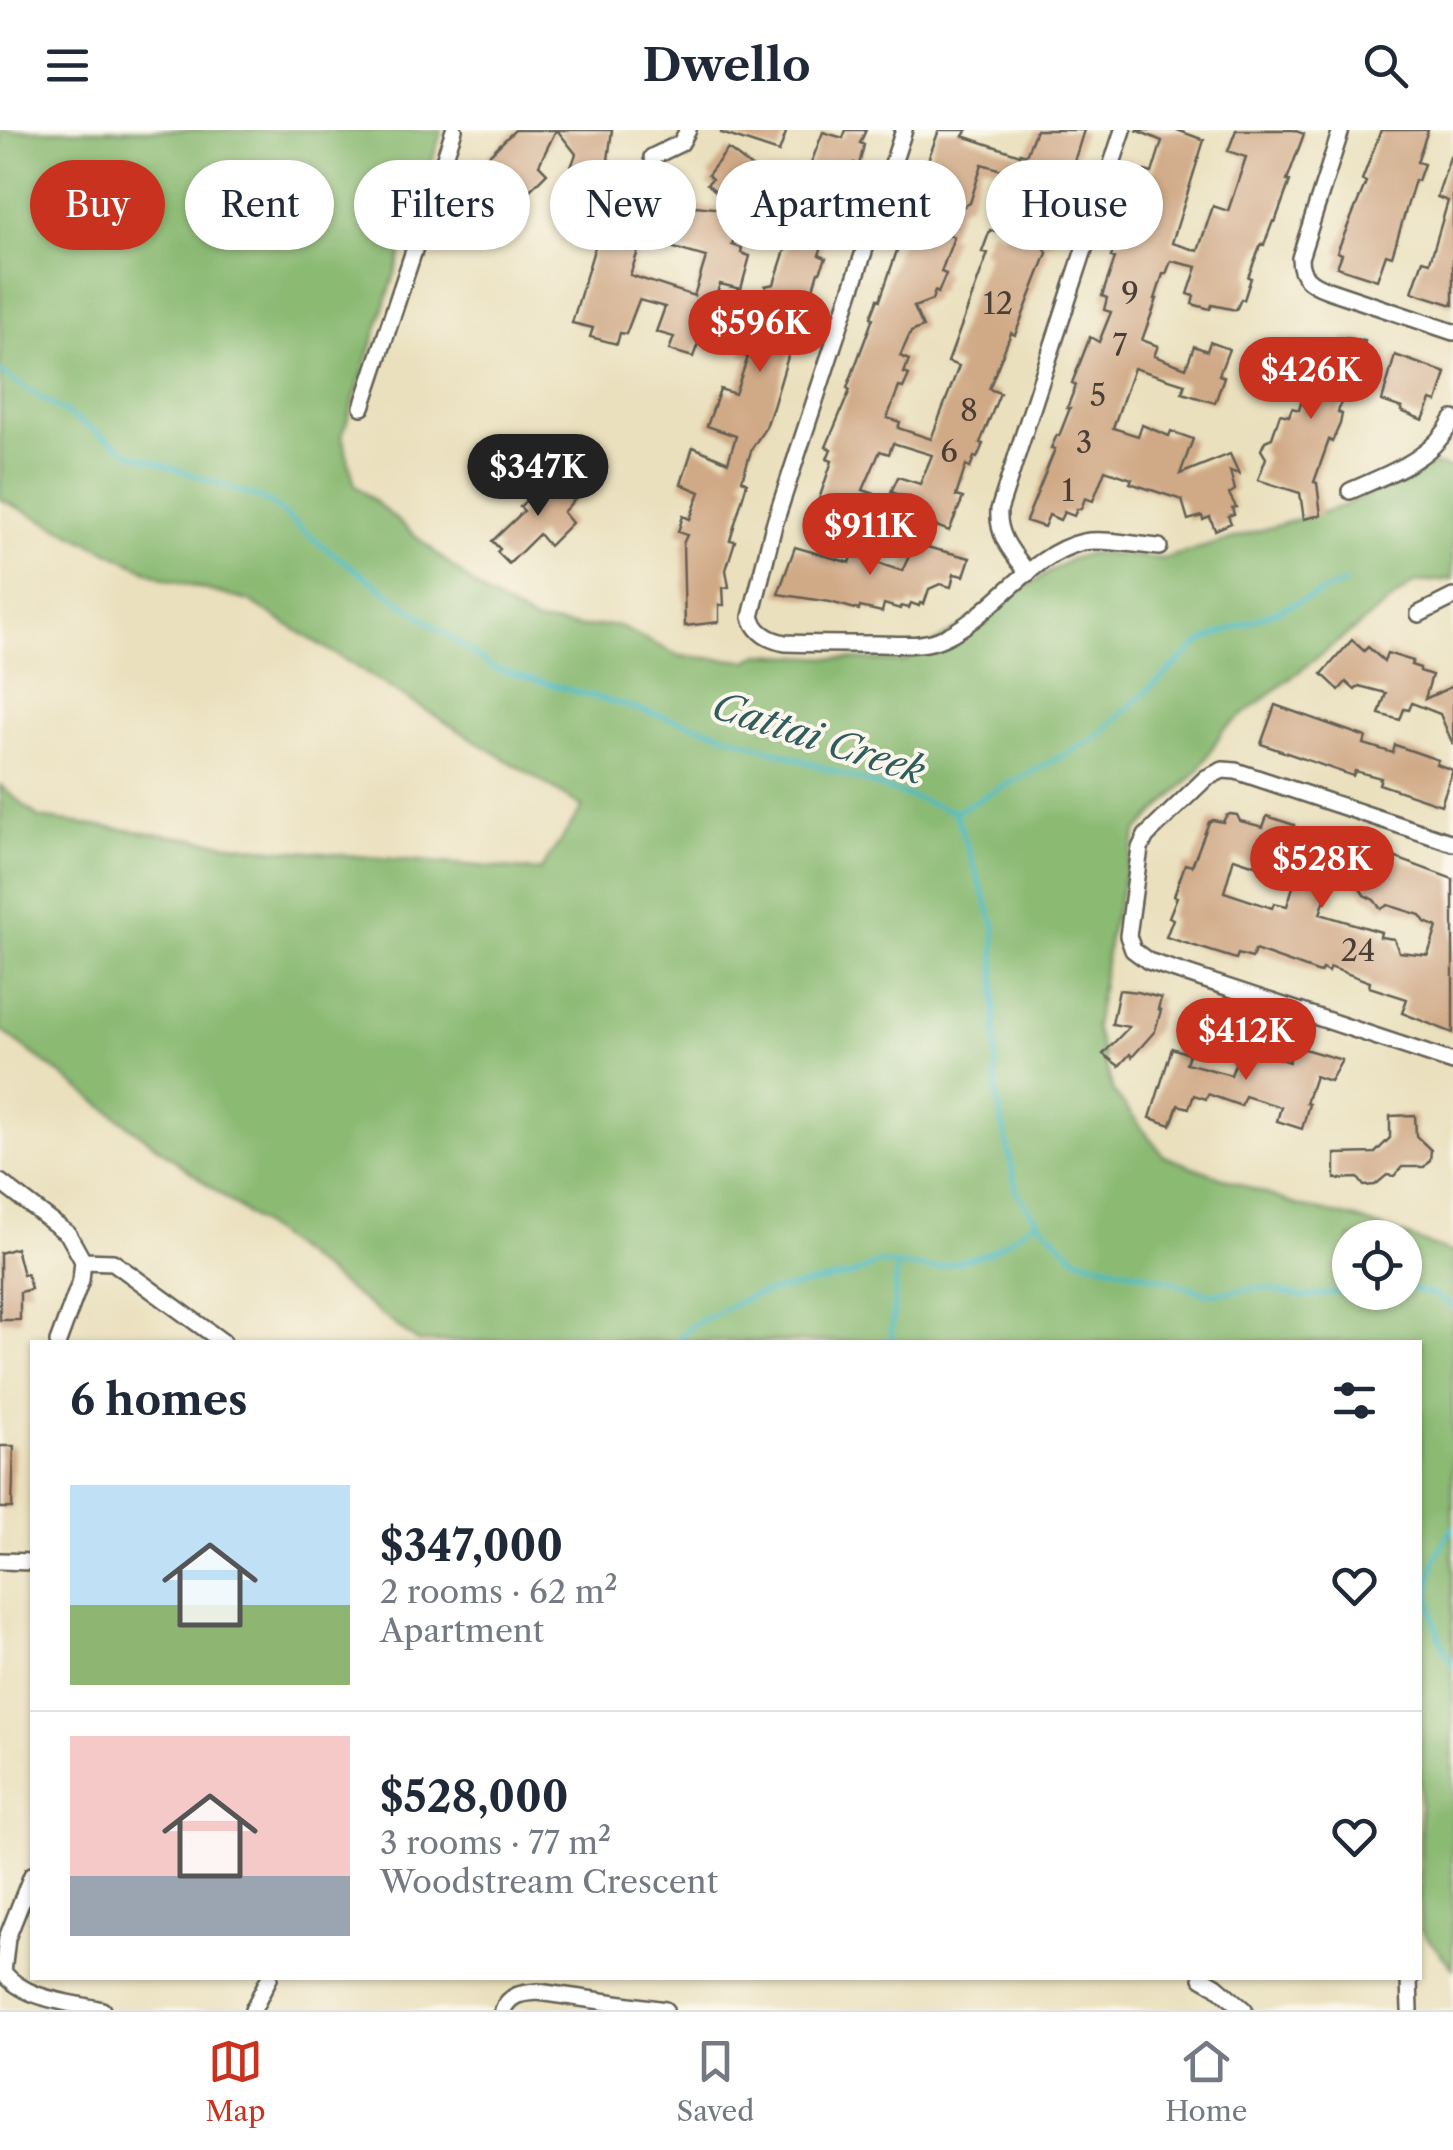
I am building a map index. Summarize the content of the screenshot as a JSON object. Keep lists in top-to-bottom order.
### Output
{
  "water": ["Cattai Creek"],
  "house_numbers": [
    "9",
    "12",
    "7",
    "5",
    "8",
    "3",
    "6",
    "1",
    "24"
  ],
  "page": {
    "header": "Dwello",
    "chip": [
      "Buy",
      "Rent",
      "Filters",
      "New",
      "Apartment",
      "House"
    ],
    "price": [
      "$596K",
      "$426K",
      "$347K",
      "$911K",
      "$528K",
      "$412K"
    ],
    "heading": "6 homes",
    "list": [
      {
        "name": "$347,000",
        "note": "2 rooms · 62 m² · Apartment"
      },
      {
        "name": "$528,000",
        "note": "3 rooms · 77 m² · Woodstream Crescent"
      }
    ],
    "tabs": ["Map", "Saved", "Home"]
  }
}
